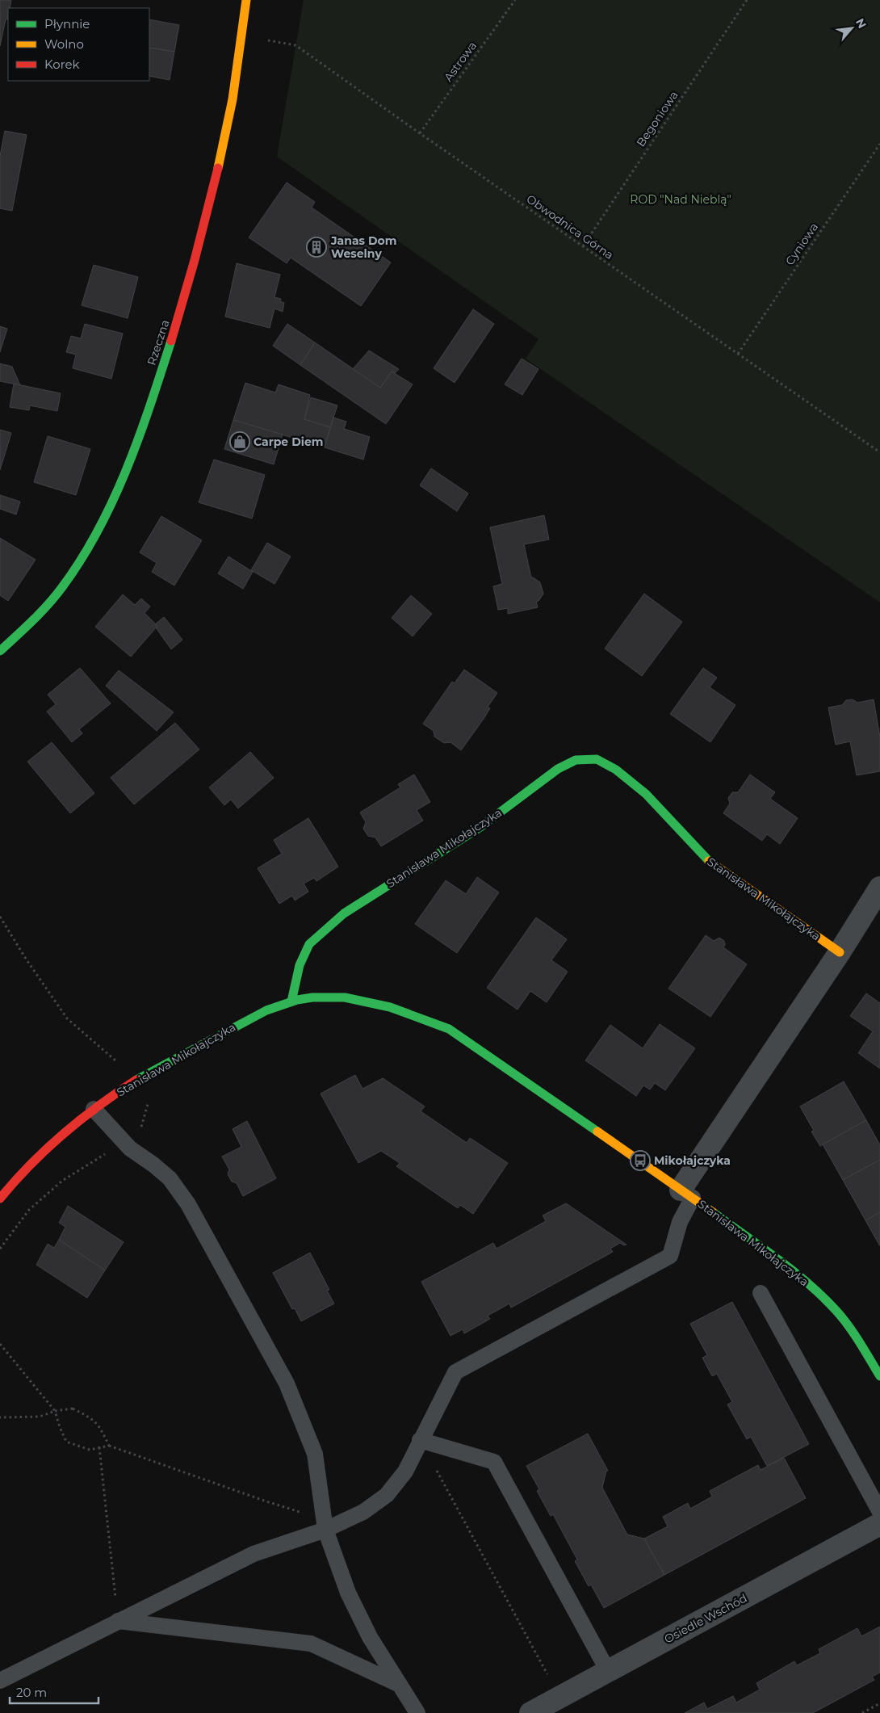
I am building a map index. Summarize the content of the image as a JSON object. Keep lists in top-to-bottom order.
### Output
{
  "streets": {
    "street": ["Rzeczna", "Stanisława Mikołajczyka", "Osiedle Wschód"],
    "path": [
      "Astrowa",
      "Begoniowa",
      "Obwodnica Górna",
      "Cyniowa"
    ]
  },
  "crossings": [
    ["Astrowa", "Obwodnica Górna"],
    ["Begoniowa", "Obwodnica Górna"],
    ["Obwodnica Górna", "Cyniowa"],
    ["Obwodnica Górna", "Rzeczna"]
  ],
  "parks": ["ROD \"Nad Nieblą\""],
  "places": {
    "building": ["Janas Dom Weselny"],
    "shop": ["Carpe Diem"],
    "bus stop": ["Mikołajczyka"]
  },
  "legend": ["Płynnie", "Wolno", "Korek"],
  "scale_bar": "20 m",
  "north": "top right"
}
